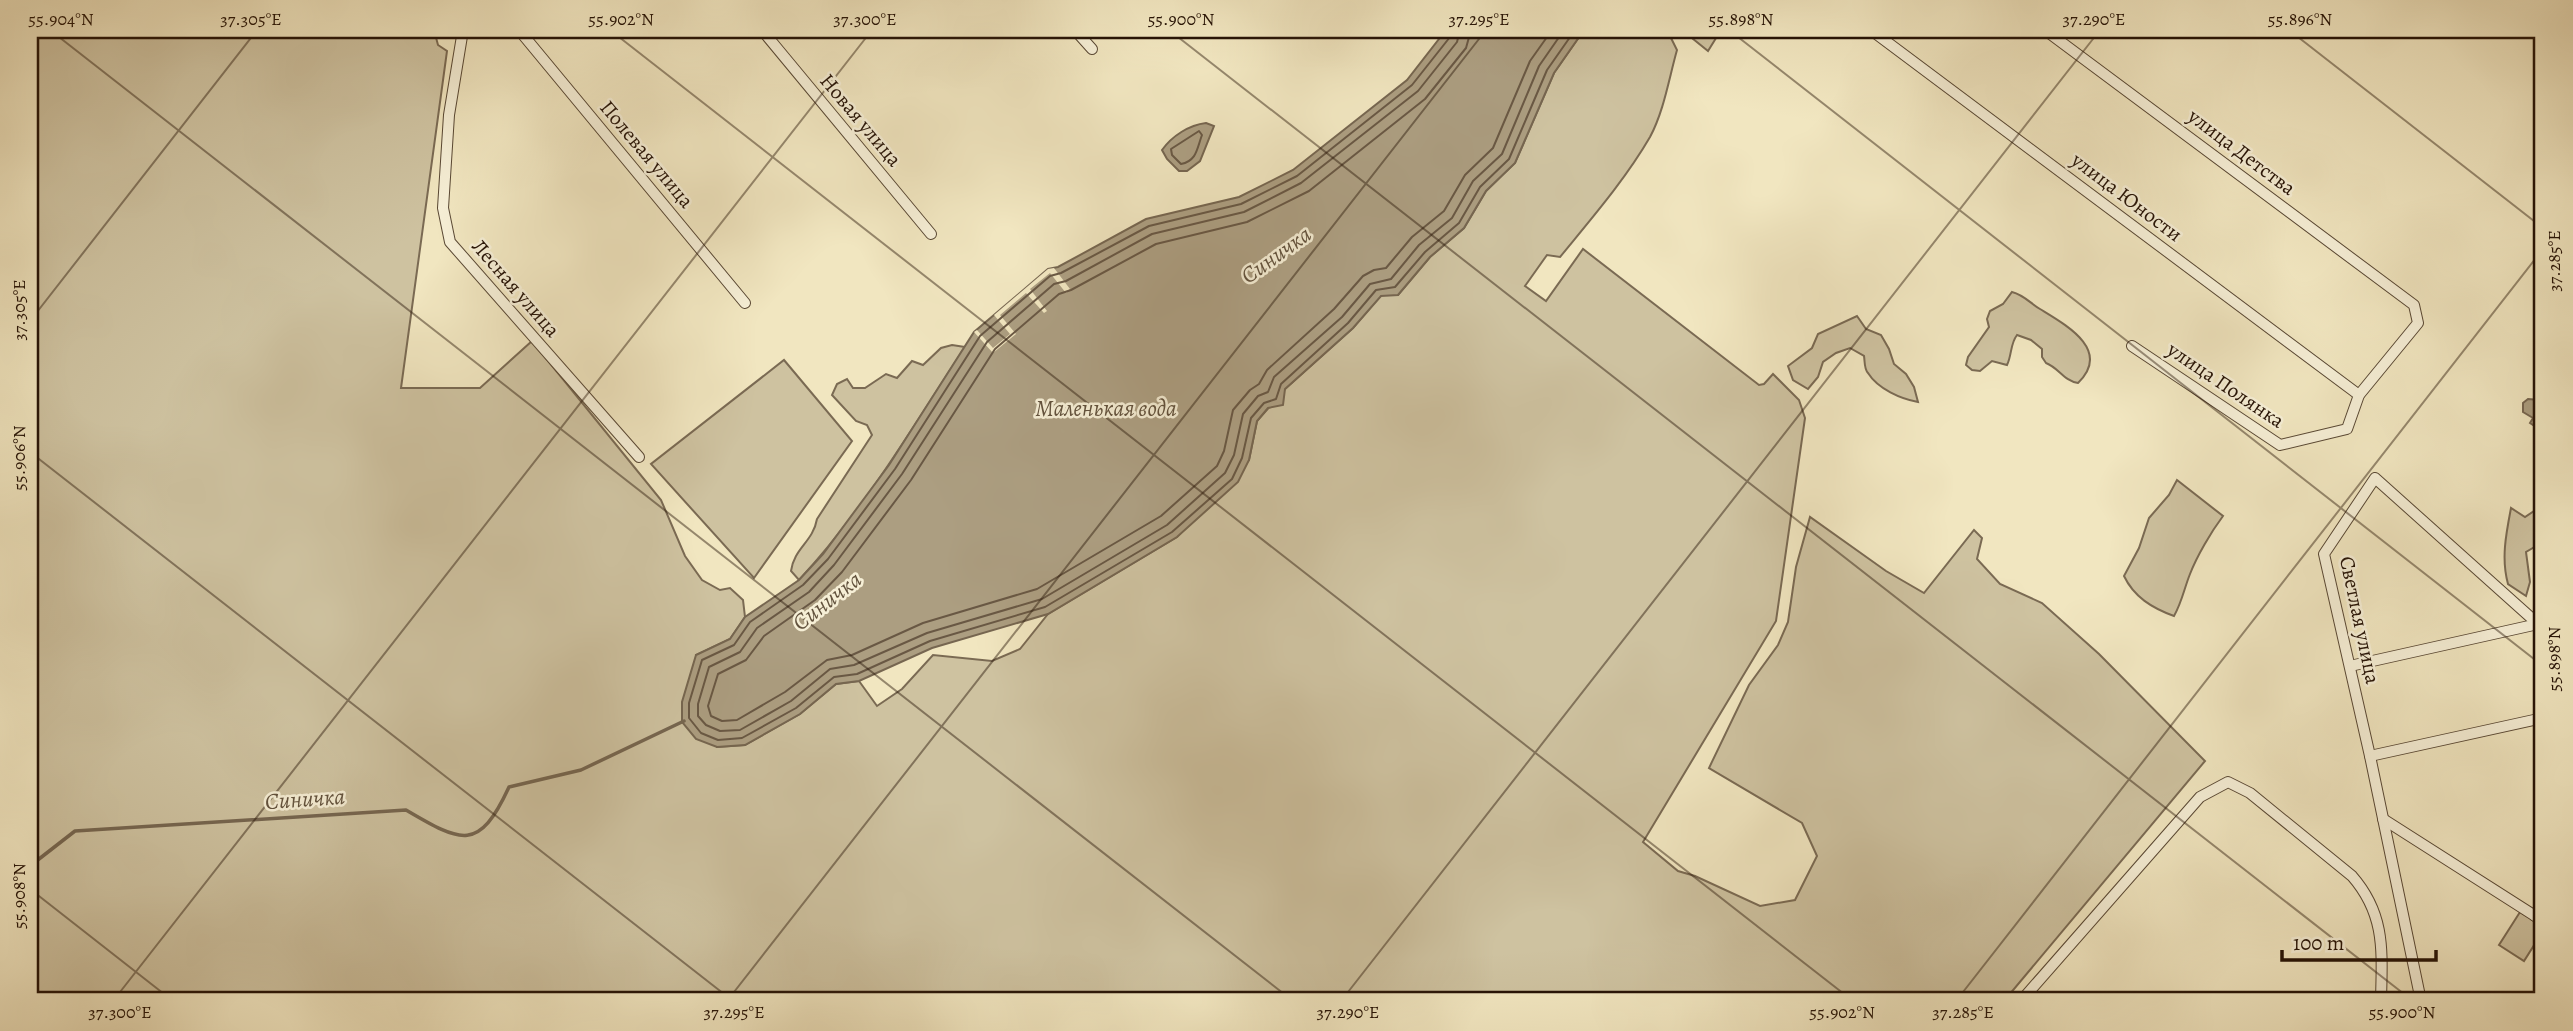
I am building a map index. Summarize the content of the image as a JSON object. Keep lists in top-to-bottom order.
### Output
{
  "streets": {
    "street": [
      "Новая улица",
      "улица Детства",
      "Полевая улица",
      "улица Юности",
      "Лесная улица",
      "улица Полянка",
      "Светлая улица"
    ]
  },
  "crossings": [
    ["улица Детства", "улица Юности"],
    ["улица Детства", "улица Полянка"],
    ["улица Юности", "улица Полянка"]
  ],
  "water": ["Синичка", "Маленькая вода"],
  "scale_bar": "100 m",
  "coordinates": [
    "55.904°N",
    "37.305°E",
    "55.902°N",
    "37.300°E",
    "55.900°N",
    "37.295°E",
    "55.898°N",
    "37.290°E",
    "55.896°N",
    "37.285°E",
    "55.906°N",
    "55.908°N"
  ]
}
